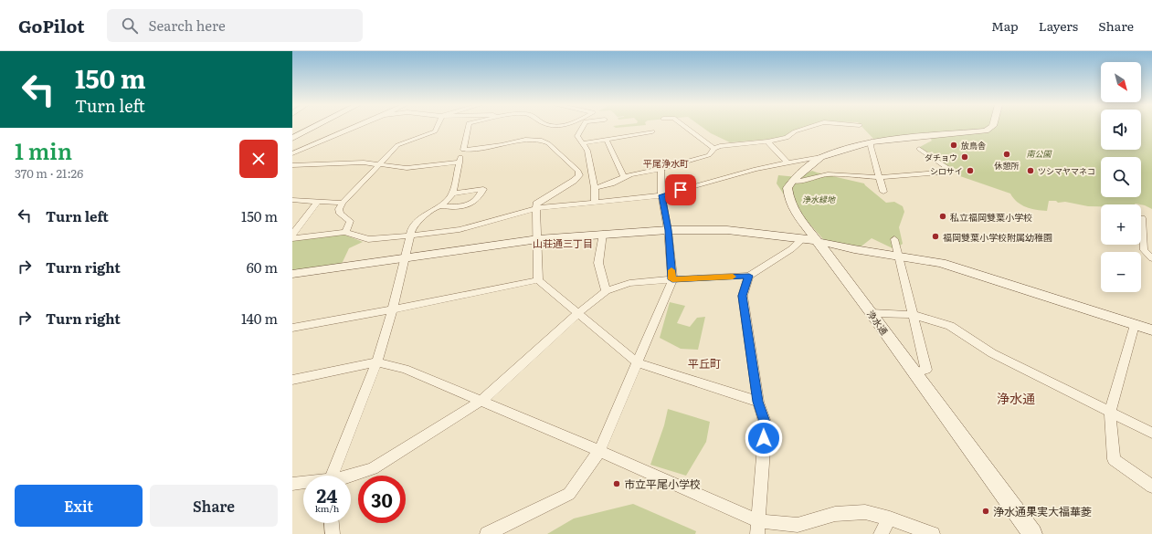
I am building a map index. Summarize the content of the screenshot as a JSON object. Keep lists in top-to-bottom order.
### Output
{
  "streets": {
    "street": ["浄水通"]
  },
  "districts": [
    "平尾浄水町",
    "山荘通三丁目",
    "平丘町",
    "浄水通"
  ],
  "parks": ["南公園", "浄水緑地"],
  "places": [
    "放鳥舎",
    "休憩所",
    "ダチョウ",
    "シロサイ",
    "ツシマヤマネコ",
    "私立福岡雙葉小学校",
    "福岡雙葉小学校附属幼稚園",
    "市立平尾小学校",
    "浄水通果実大福華菱"
  ],
  "north": "bottom right",
  "page": {
    "header": "GoPilot",
    "search": "Search here",
    "nav": ["Map", "Layers", "Share"],
    "turn": ["150 m", "Turn left"],
    "map_buttons": ["+", "−"],
    "heading": ["1 min", "370 m · 21:26"],
    "list": [
      {
        "name": "Turn left",
        "value": "150 m"
      },
      {
        "name": "Turn right",
        "value": "60 m"
      },
      {
        "name": "Turn right",
        "value": "140 m"
      }
    ],
    "speed": "24 km/h",
    "limit": "30",
    "buttons": ["Exit", "Share"]
  }
}
